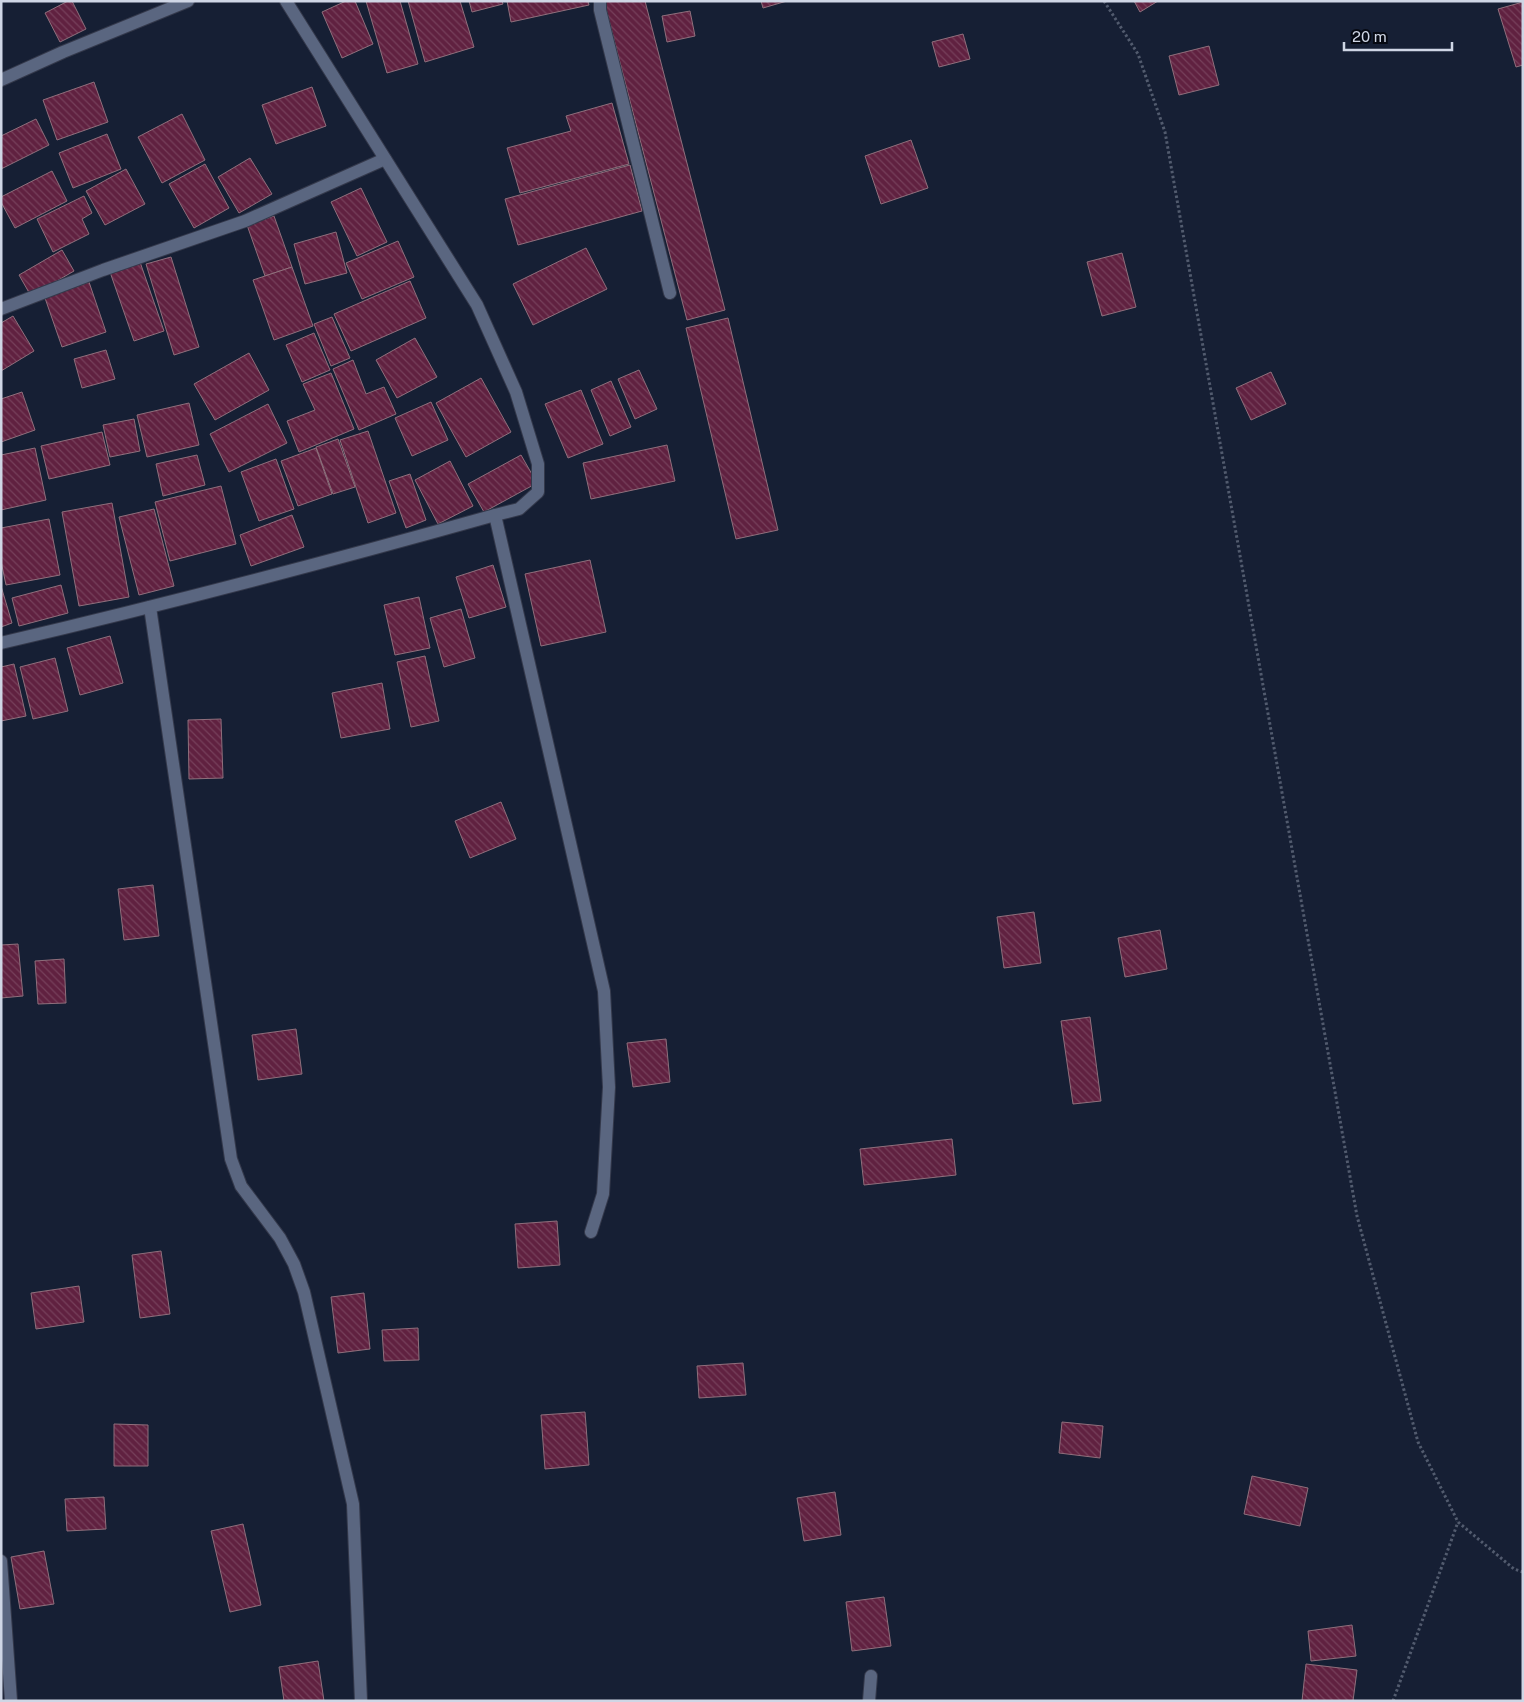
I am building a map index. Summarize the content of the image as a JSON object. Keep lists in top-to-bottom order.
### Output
{
  "scale_bar": "20 m"
}
